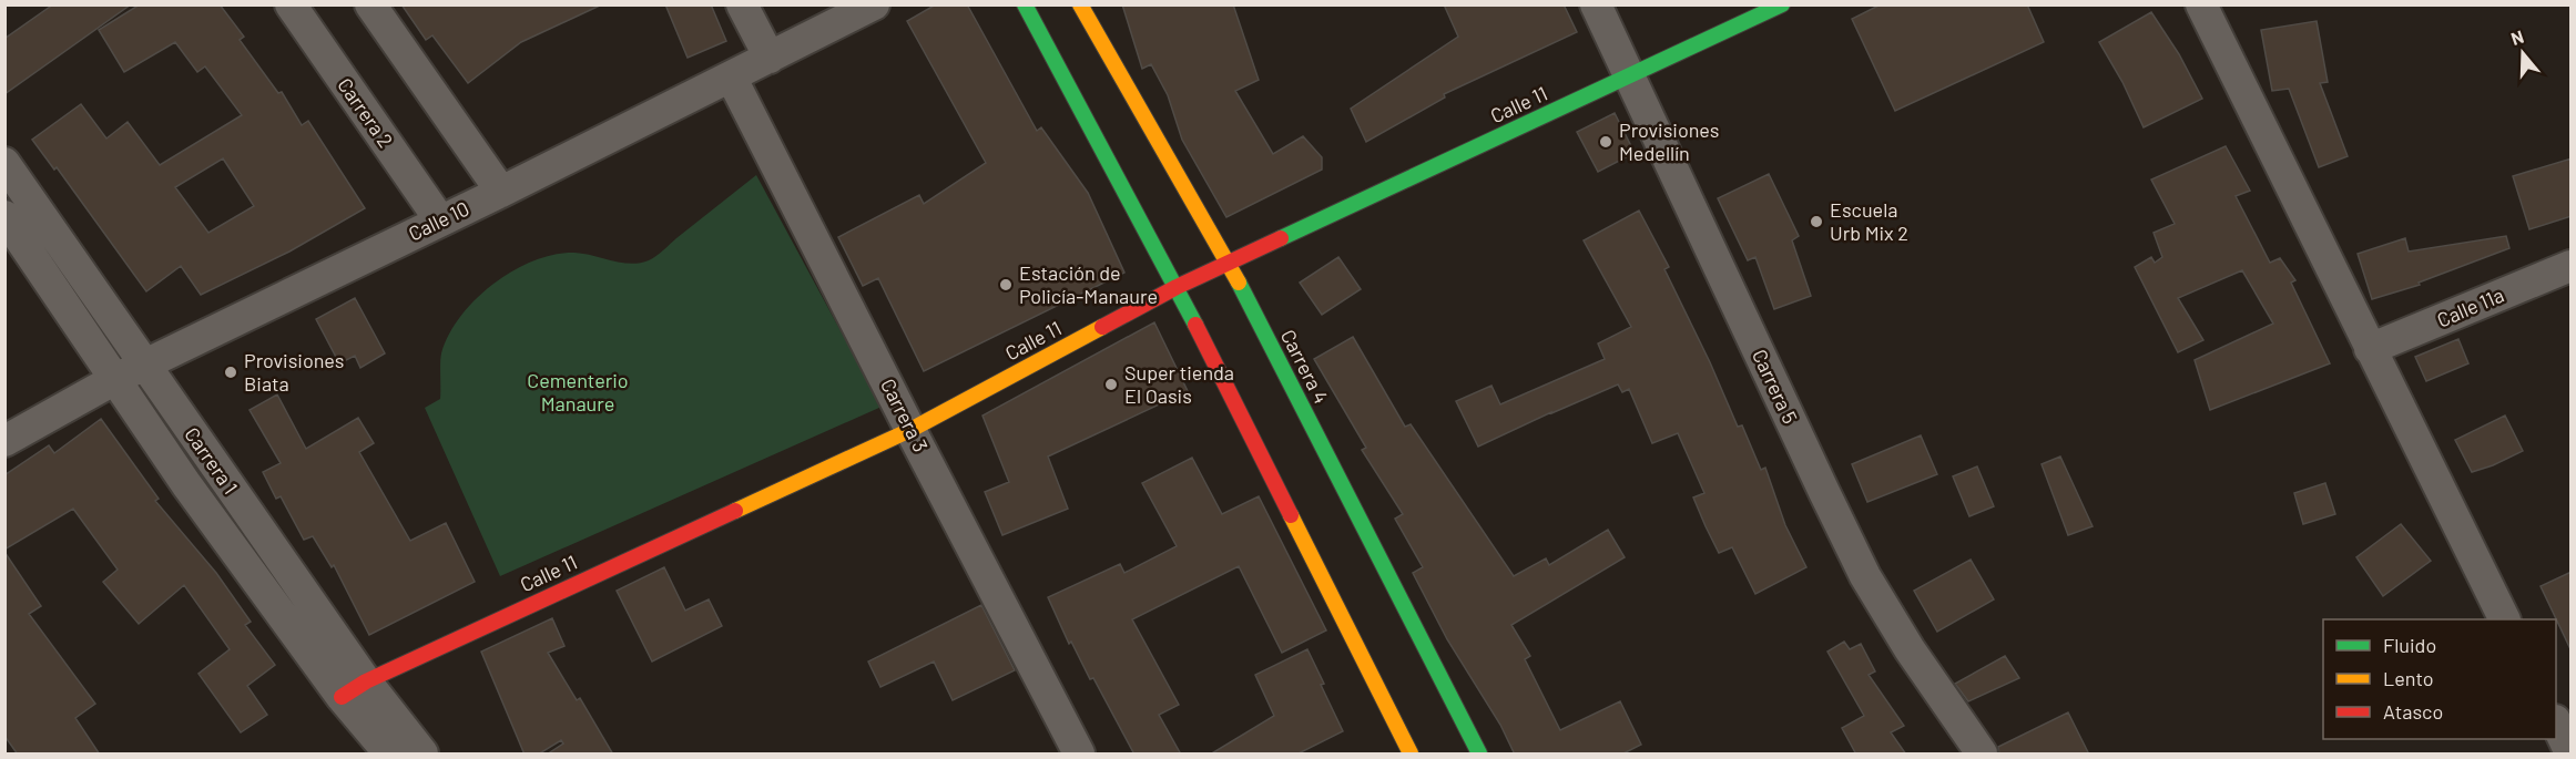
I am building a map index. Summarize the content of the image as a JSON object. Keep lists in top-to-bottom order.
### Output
{
  "streets": {
    "street": [
      "Calle 11",
      "Carrera 2",
      "Calle 10",
      "Calle 11a",
      "Carrera 4",
      "Carrera 5",
      "Carrera 3",
      "Carrera 1"
    ]
  },
  "crossings": [
    ["Calle 11", "Carrera 4"],
    ["Calle 11", "Carrera 5"],
    ["Calle 11", "Carrera 3"],
    ["Calle 11", "Carrera 1"],
    ["Carrera 2", "Calle 10"],
    ["Calle 10", "Carrera 3"],
    ["Calle 10", "Carrera 1"]
  ],
  "parks": ["Cementerio Manaure"],
  "places": [
    "Provisiones Medellín",
    "Escuela Urb Mix 2",
    "Estación de Policía-Manaure",
    "Provisiones Biata",
    "Super tienda El Oasis"
  ],
  "legend": ["Fluido", "Lento", "Atasco"],
  "north": "top"
}
